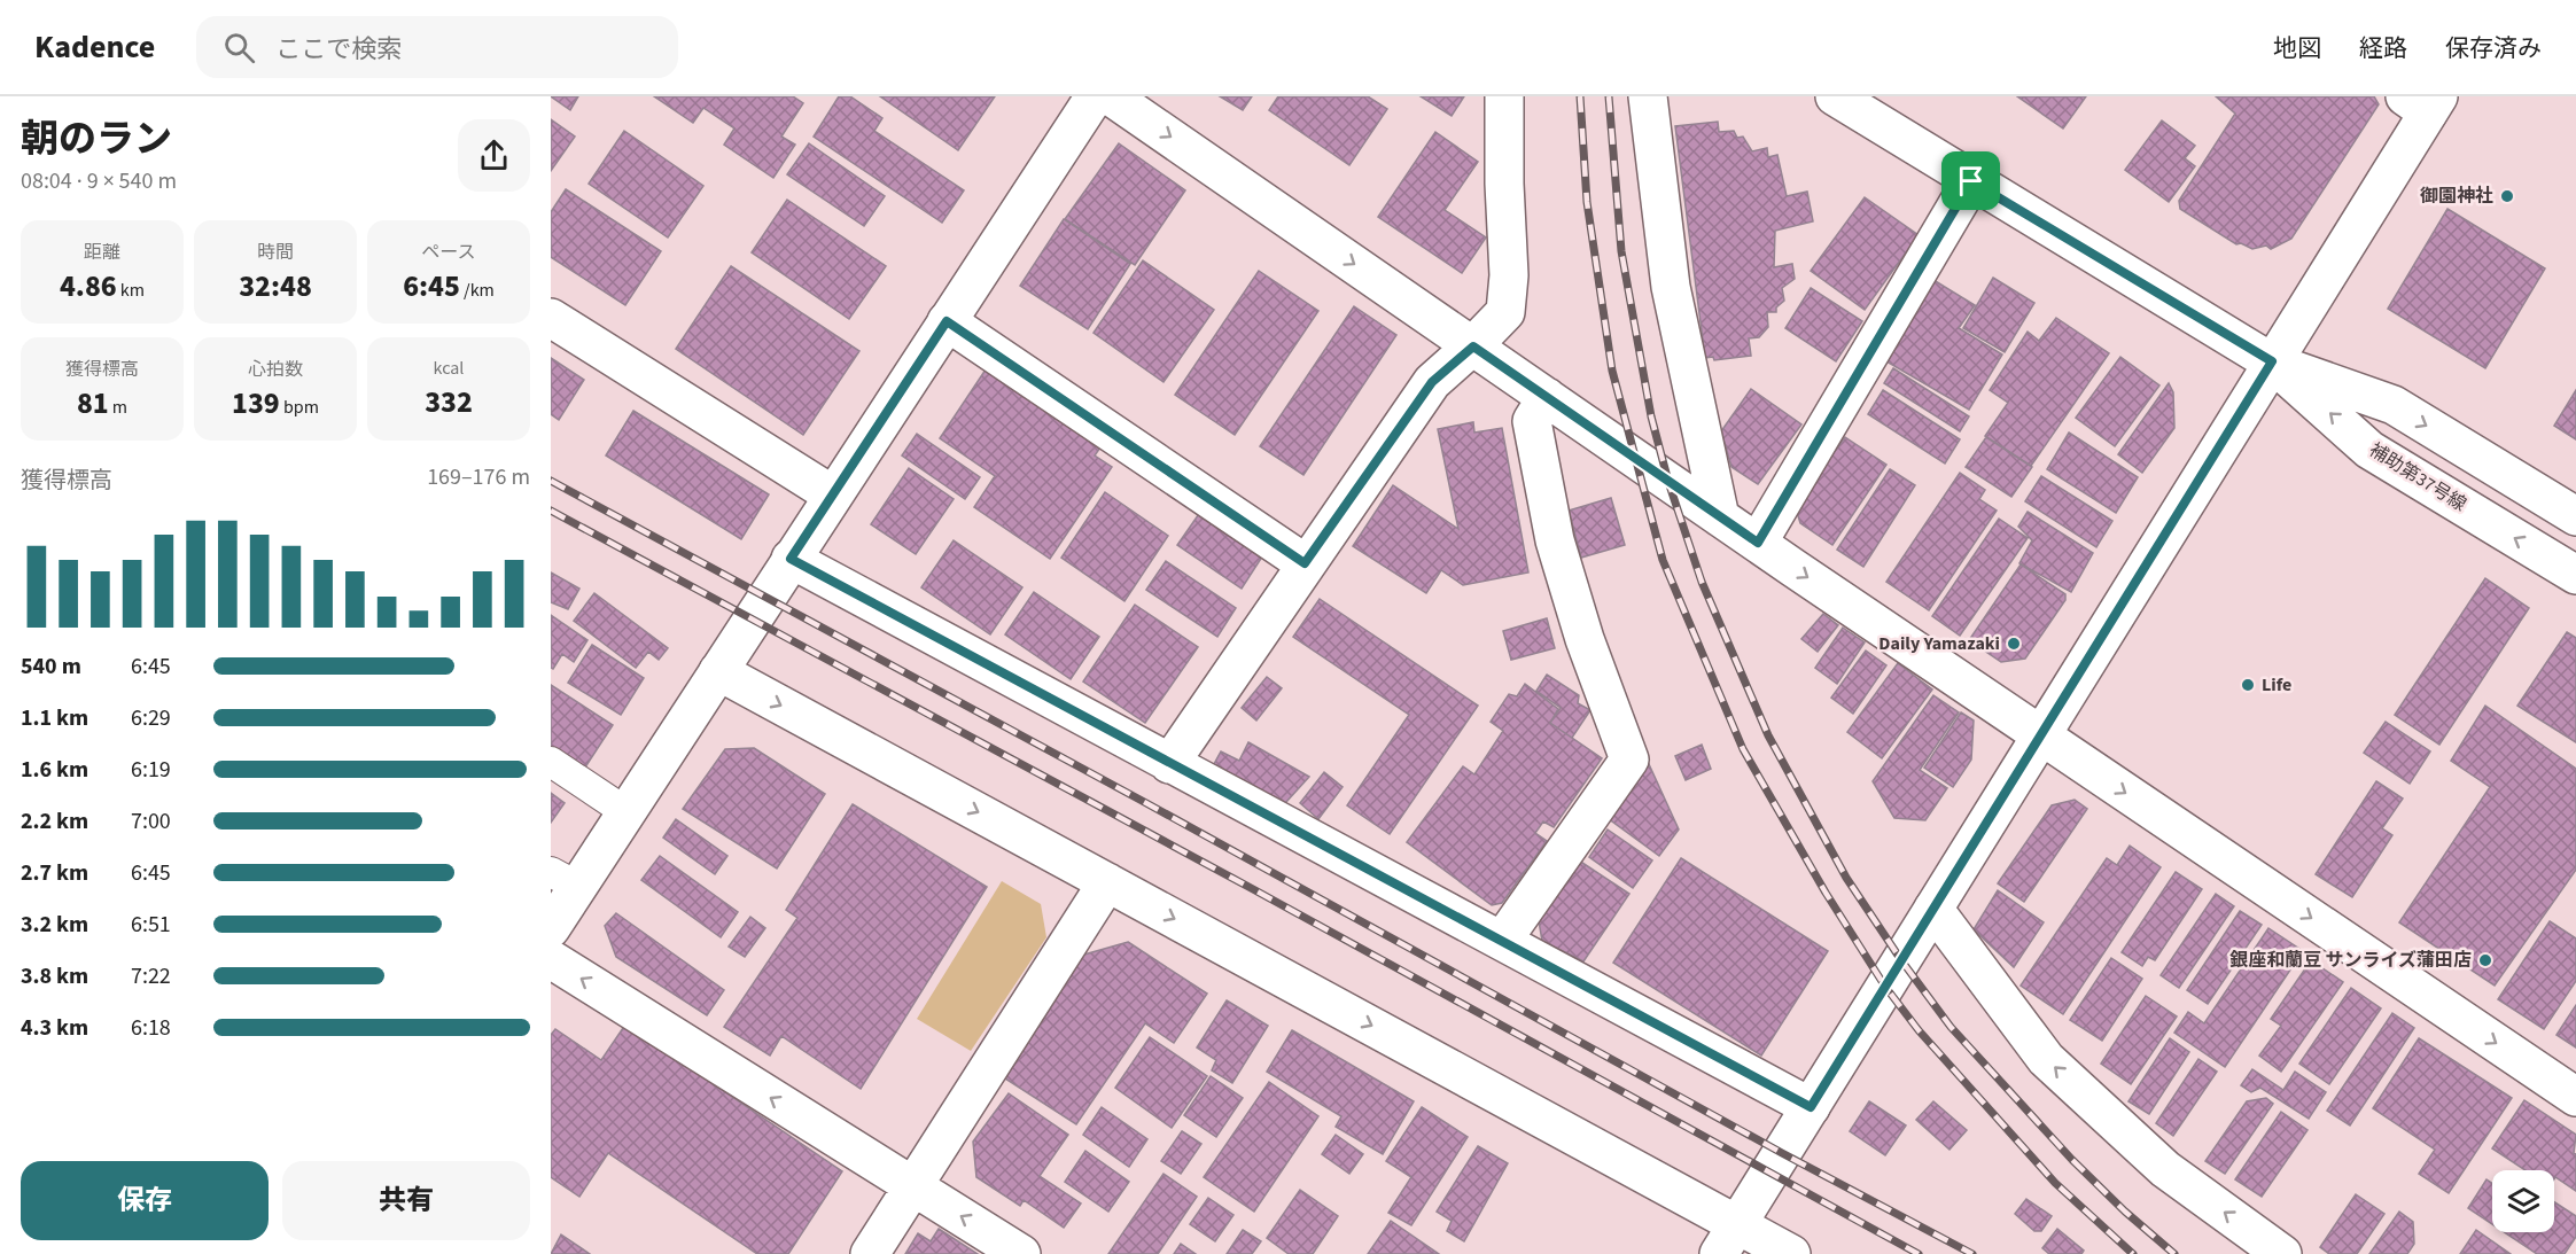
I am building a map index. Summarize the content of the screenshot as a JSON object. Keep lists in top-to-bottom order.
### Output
{
  "streets": {
    "street": ["補助第37号線"]
  },
  "places": [
    "御園神社",
    "Daily Yamazaki",
    "Life",
    "銀座和蘭豆 サンライズ蒲田店"
  ],
  "page": {
    "header": "Kadence",
    "search": "ここで検索",
    "nav": ["地図", "経路", "保存済み"],
    "heading": ["朝のラン", "08:04 · 9 × 540 m"],
    "stats": [
      ["距離", "4.86 km"],
      ["時間", "32:48"],
      ["ペース", "6:45 /km"],
      ["獲得標高", "81 m"],
      ["心拍数", "139 bpm"],
      ["kcal", "332"]
    ],
    "chart": ["獲得標高", "169–176 m"],
    "list": [
      {
        "name": "540 m",
        "note": "6:45"
      },
      {
        "name": "1.1 km",
        "note": "6:29"
      },
      {
        "name": "1.6 km",
        "note": "6:19"
      },
      {
        "name": "2.2 km",
        "note": "7:00"
      },
      {
        "name": "2.7 km",
        "note": "6:45"
      },
      {
        "name": "3.2 km",
        "note": "6:51"
      },
      {
        "name": "3.8 km",
        "note": "7:22"
      },
      {
        "name": "4.3 km",
        "note": "6:18"
      }
    ],
    "buttons": ["保存", "共有"]
  }
}
